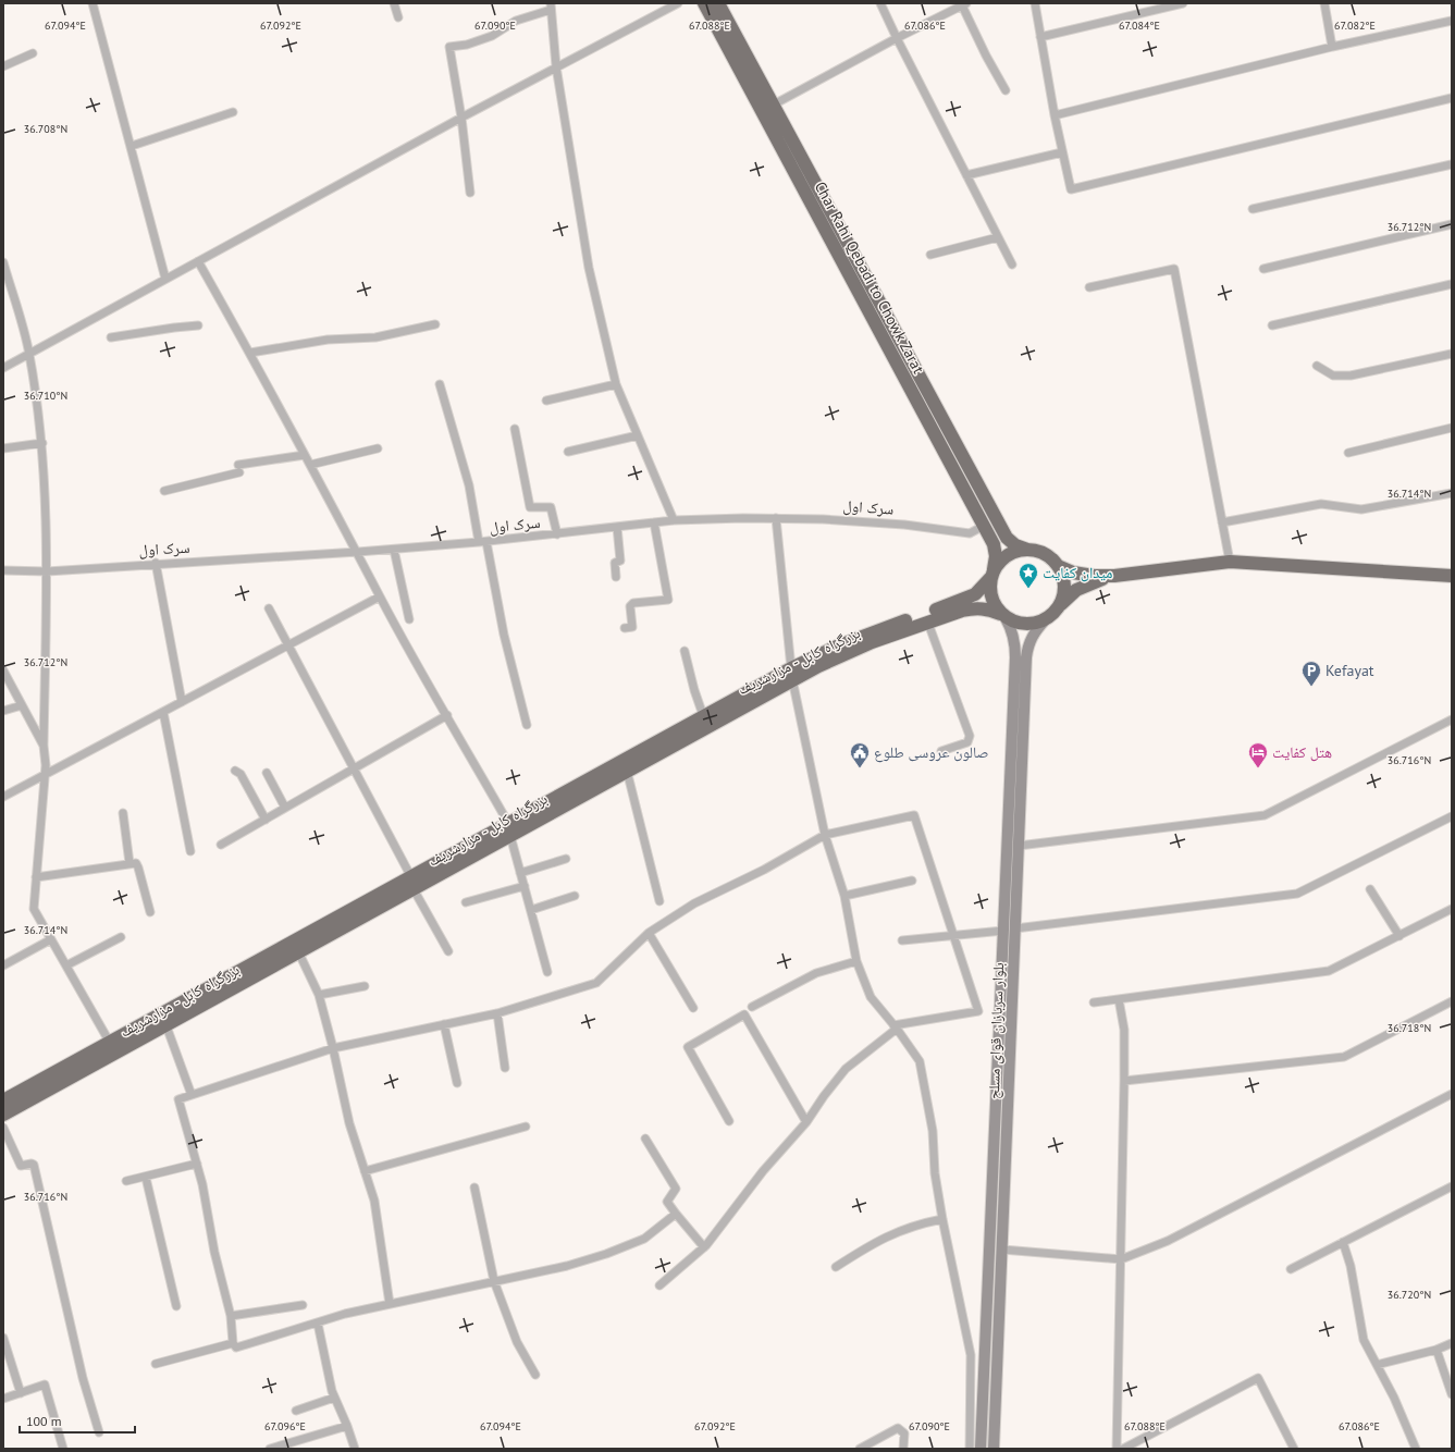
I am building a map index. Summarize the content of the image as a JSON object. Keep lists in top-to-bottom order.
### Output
{
  "streets": {
    "highway": ["Char Rahi Qebadi to Chowk Zarat", "بزرگراه کابل - مزارشریف"],
    "main road": ["بلوار سربازان قوای مسلح"],
    "street": ["سرک اول"]
  },
  "crossings": [
    ["Char Rahi Qebadi to Chowk Zarat", "سرک اول"],
    ["Char Rahi Qebadi to Chowk Zarat", "بزرگراه کابل - مزارشریف"],
    ["Char Rahi Qebadi to Chowk Zarat", "بلوار سربازان قوای مسلح"],
    ["بزرگراه کابل - مزارشریف", "بلوار سربازان قوای مسلح"]
  ],
  "places": {
    "place": ["میدان کفایت"],
    "parking": ["Kefayat"],
    "public building": ["صالون عروسی طلوع"],
    "hotel": ["هتل کفایت"]
  },
  "scale_bar": "100 m",
  "coordinates": [
    "67.094°E",
    "67.092°E",
    "67.090°E",
    "67.088°E",
    "67.086°E",
    "67.084°E",
    "67.082°E",
    "36.708°N",
    "36.712°N",
    "36.710°N",
    "36.714°N",
    "36.716°N",
    "36.718°N",
    "36.720°N",
    "67.096°E"
  ]
}
